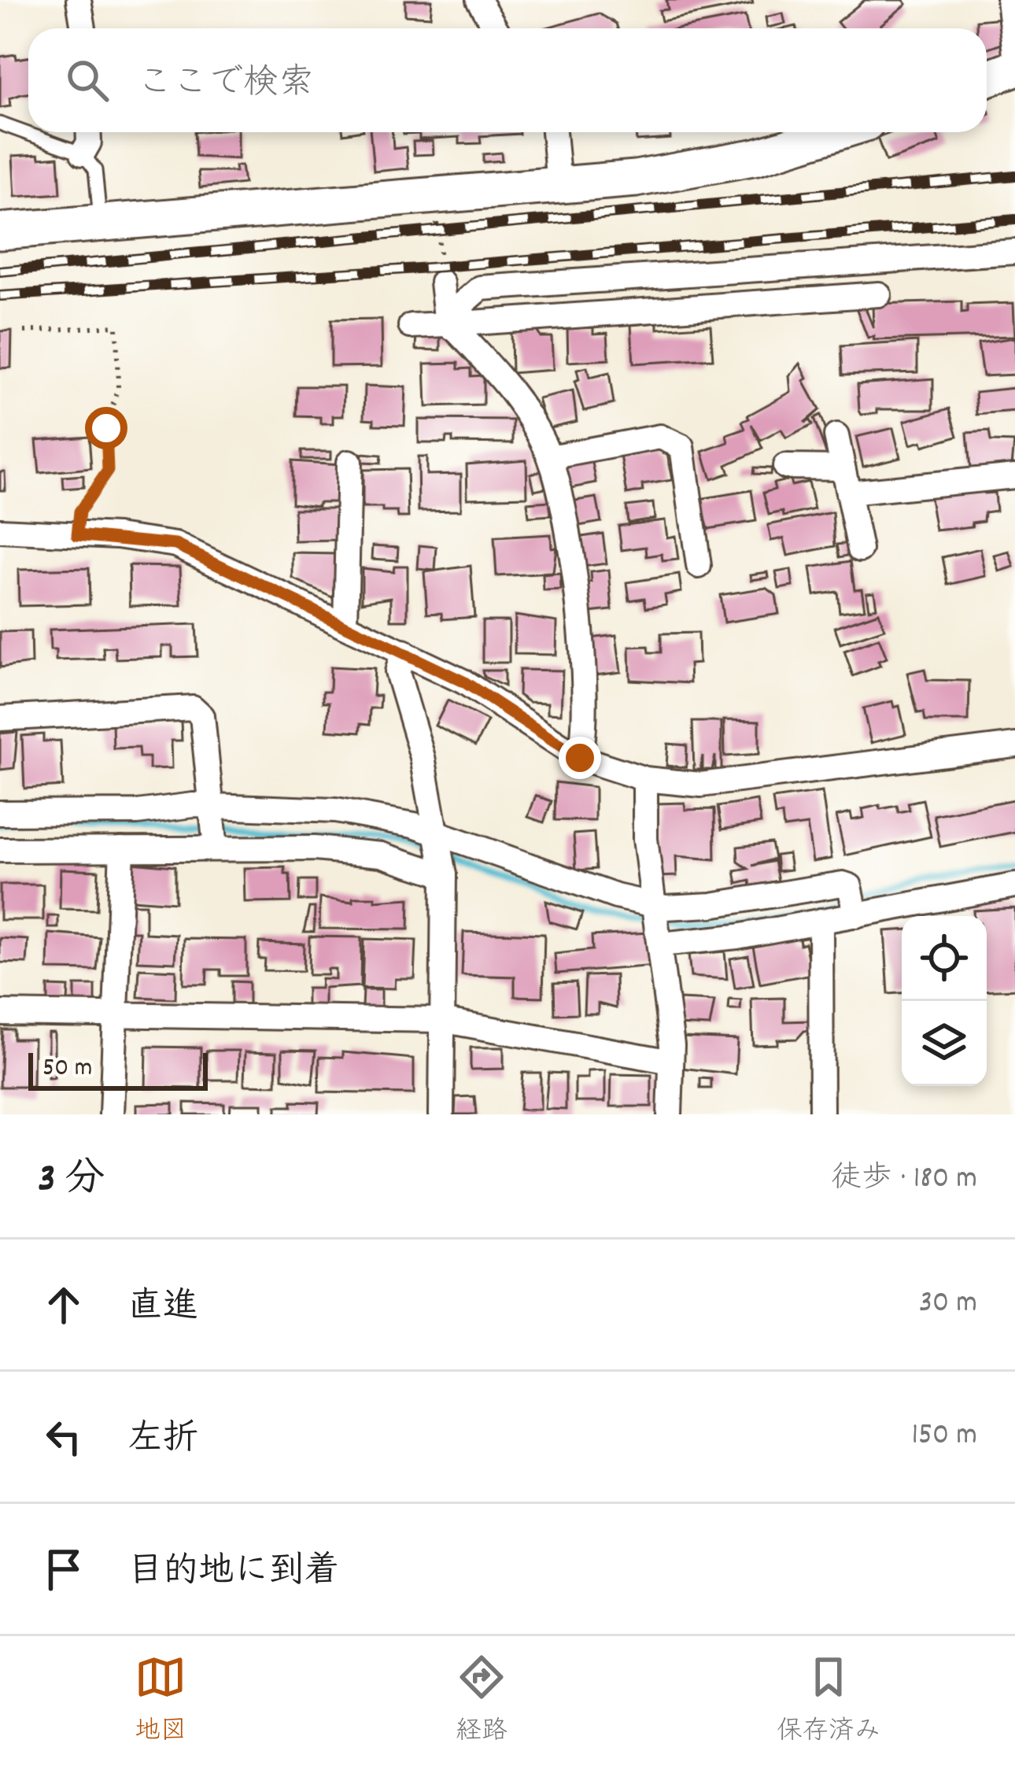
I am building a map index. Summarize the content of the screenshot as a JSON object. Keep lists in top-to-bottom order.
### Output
{
  "scale_bar": "50 m",
  "page": {
    "search": "ここで検索",
    "scale": "50 m",
    "heading": ["3 分", "徒歩 · 180 m"],
    "list": [
      ["直進", "30 m"],
      ["左折", "150 m"],
      "目的地に到着"
    ],
    "nav": ["地図", "経路", "保存済み"]
  }
}
